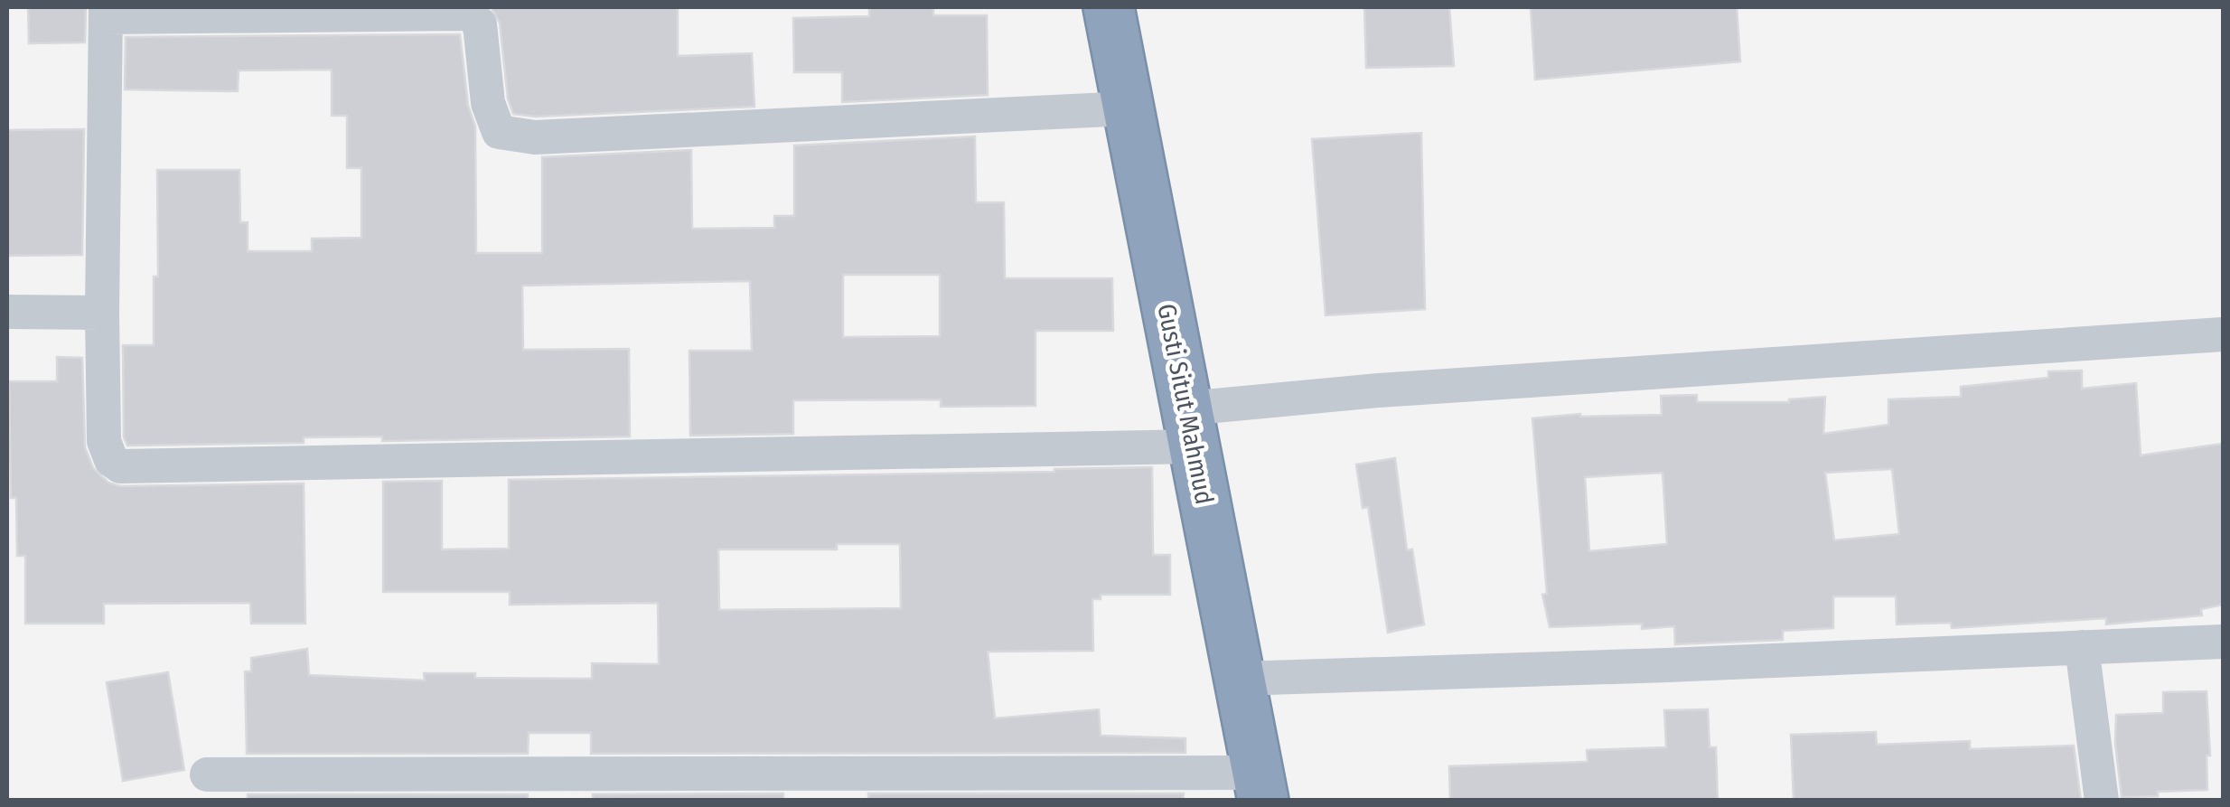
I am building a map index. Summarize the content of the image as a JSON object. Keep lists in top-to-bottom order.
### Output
{
  "streets": {
    "highway": ["Gusti Situt Mahmud"]
  }
}
